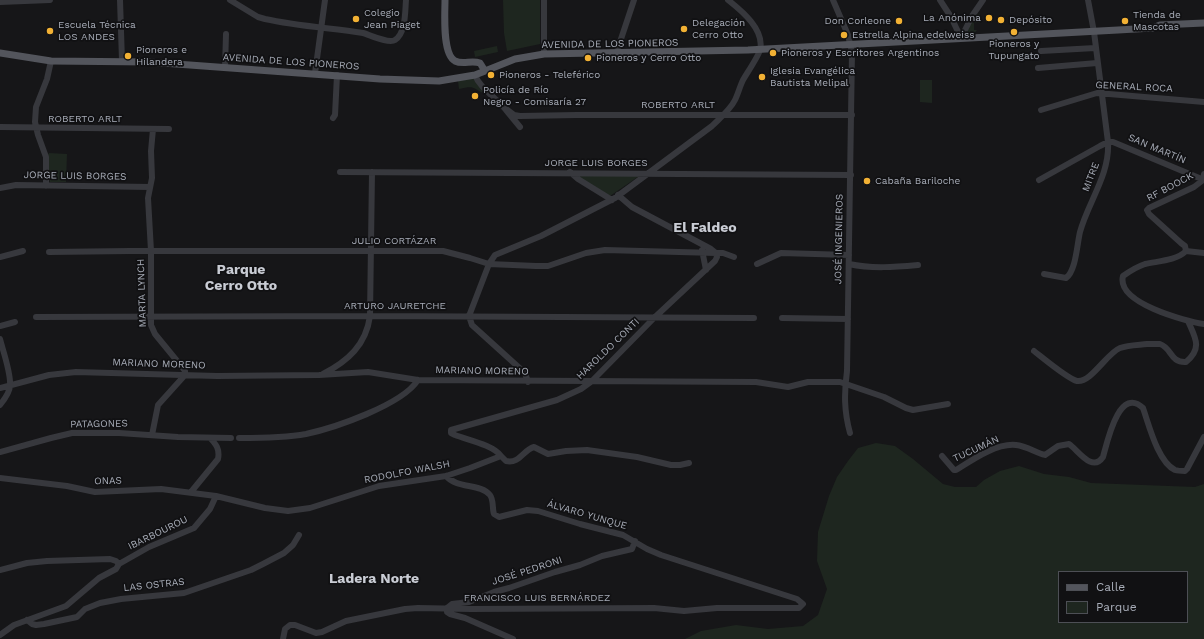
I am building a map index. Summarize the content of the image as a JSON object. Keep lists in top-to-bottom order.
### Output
{
  "streets": {
    "main road": ["AVENIDA DE LOS PIONEROS"],
    "street": [
      "GENERAL ROCA",
      "ROBERTO ARLT",
      "SAN MARTÍN",
      "JORGE LUIS BORGES",
      "MITRE",
      "RF BOOCK",
      "JOSÉ INGENIEROS",
      "JULIO CORTÁZAR",
      "MARTA LYNCH",
      "ARTURO JAURETCHE",
      "HAROLDO CONTI",
      "MARIANO MORENO",
      "PATAGONES",
      "TUCUMÁN",
      "RODOLFO WALSH",
      "ONAS",
      "ÁLVARO YUNQUE",
      "IBARBOUROU",
      "JOSÉ PEDRONI",
      "LAS OSTRAS",
      "FRANCISCO LUIS BERNÁRDEZ"
    ]
  },
  "crossings": [
    ["AVENIDA DE LOS PIONEROS", "MITRE"],
    ["AVENIDA DE LOS PIONEROS", "JOSÉ INGENIEROS"],
    ["GENERAL ROCA", "MITRE"],
    ["ROBERTO ARLT", "JOSÉ INGENIEROS"],
    ["ROBERTO ARLT", "MARTA LYNCH"],
    ["SAN MARTÍN", "MITRE"],
    ["SAN MARTÍN", "RF BOOCK"],
    ["JORGE LUIS BORGES", "JOSÉ INGENIEROS"],
    ["JORGE LUIS BORGES", "MARTA LYNCH"],
    ["JOSÉ INGENIEROS", "MARIANO MORENO"],
    ["JULIO CORTÁZAR", "MARTA LYNCH"],
    ["JULIO CORTÁZAR", "HAROLDO CONTI"],
    ["MARTA LYNCH", "ARTURO JAURETCHE"],
    ["MARTA LYNCH", "MARIANO MORENO"],
    ["ARTURO JAURETCHE", "HAROLDO CONTI"],
    ["HAROLDO CONTI", "MARIANO MORENO"],
    ["HAROLDO CONTI", "RODOLFO WALSH"],
    ["RODOLFO WALSH", "ONAS"],
    ["RODOLFO WALSH", "ÁLVARO YUNQUE"],
    ["RODOLFO WALSH", "IBARBOUROU"],
    ["ONAS", "IBARBOUROU"],
    ["ÁLVARO YUNQUE", "JOSÉ PEDRONI"],
    ["ÁLVARO YUNQUE", "FRANCISCO LUIS BERNÁRDEZ"],
    ["IBARBOUROU", "LAS OSTRAS"],
    ["JOSÉ PEDRONI", "FRANCISCO LUIS BERNÁRDEZ"]
  ],
  "districts": ["El Faldeo", "Parque Cerro Otto", "Ladera Norte"],
  "places": [
    "La Anónima",
    "Colegio Jean Piaget",
    "Depósito",
    "Don Corleone",
    "Tienda de Mascotas",
    "Delegación Cerro Otto",
    "Escuela Técnica LOS ANDES",
    "Pioneros y Tupungato",
    "Estrella Alpina edelweiss",
    "Pioneros y Escritores Argentinos",
    "Pioneros e Hilandera",
    "Pioneros y Cerro Otto",
    "Pioneros - Teleférico",
    "Iglesia Evangélica Bautista Melipal",
    "Policía de Río Negro - Comisaría 27",
    "Cabaña Bariloche"
  ],
  "legend": ["Calle", "Parque"]
}
